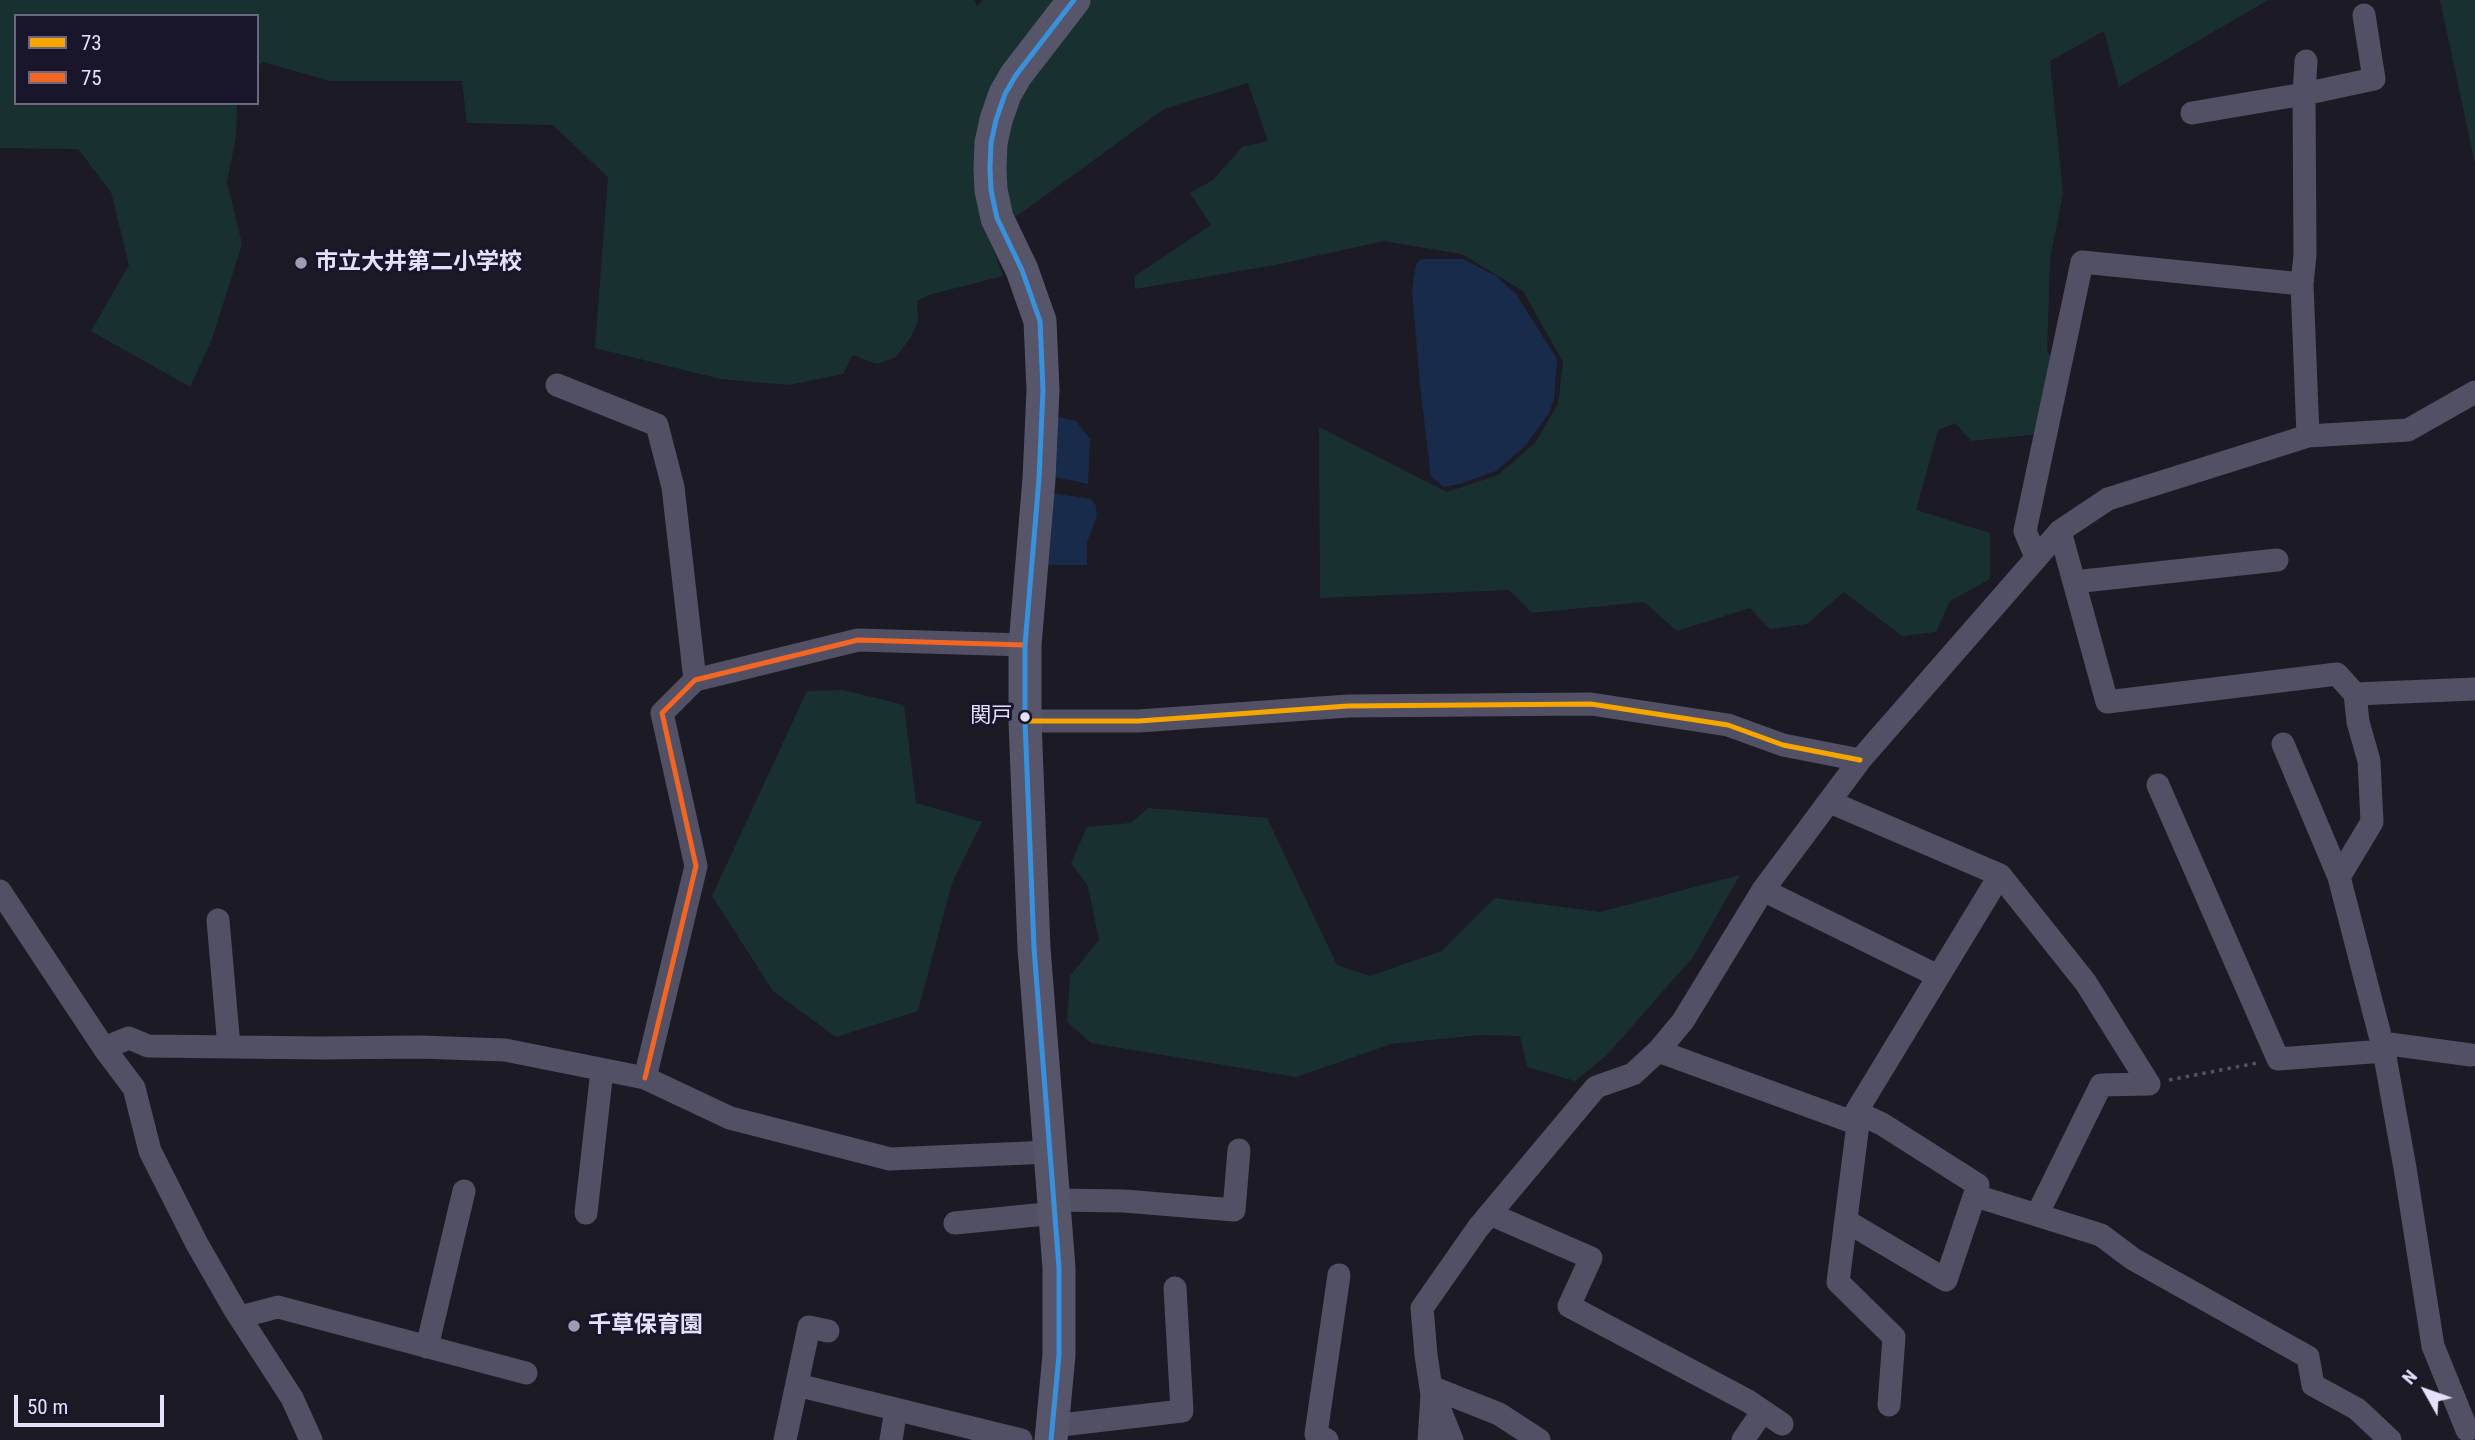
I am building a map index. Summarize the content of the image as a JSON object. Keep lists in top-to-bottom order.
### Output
{
  "places": ["市立大井第二小学校", "関戸", "千草保育園"],
  "lines": ["transit line 75", "transit line 73"],
  "legend": ["73", "75"],
  "scale_bar": "50 m",
  "north": "top left"
}
